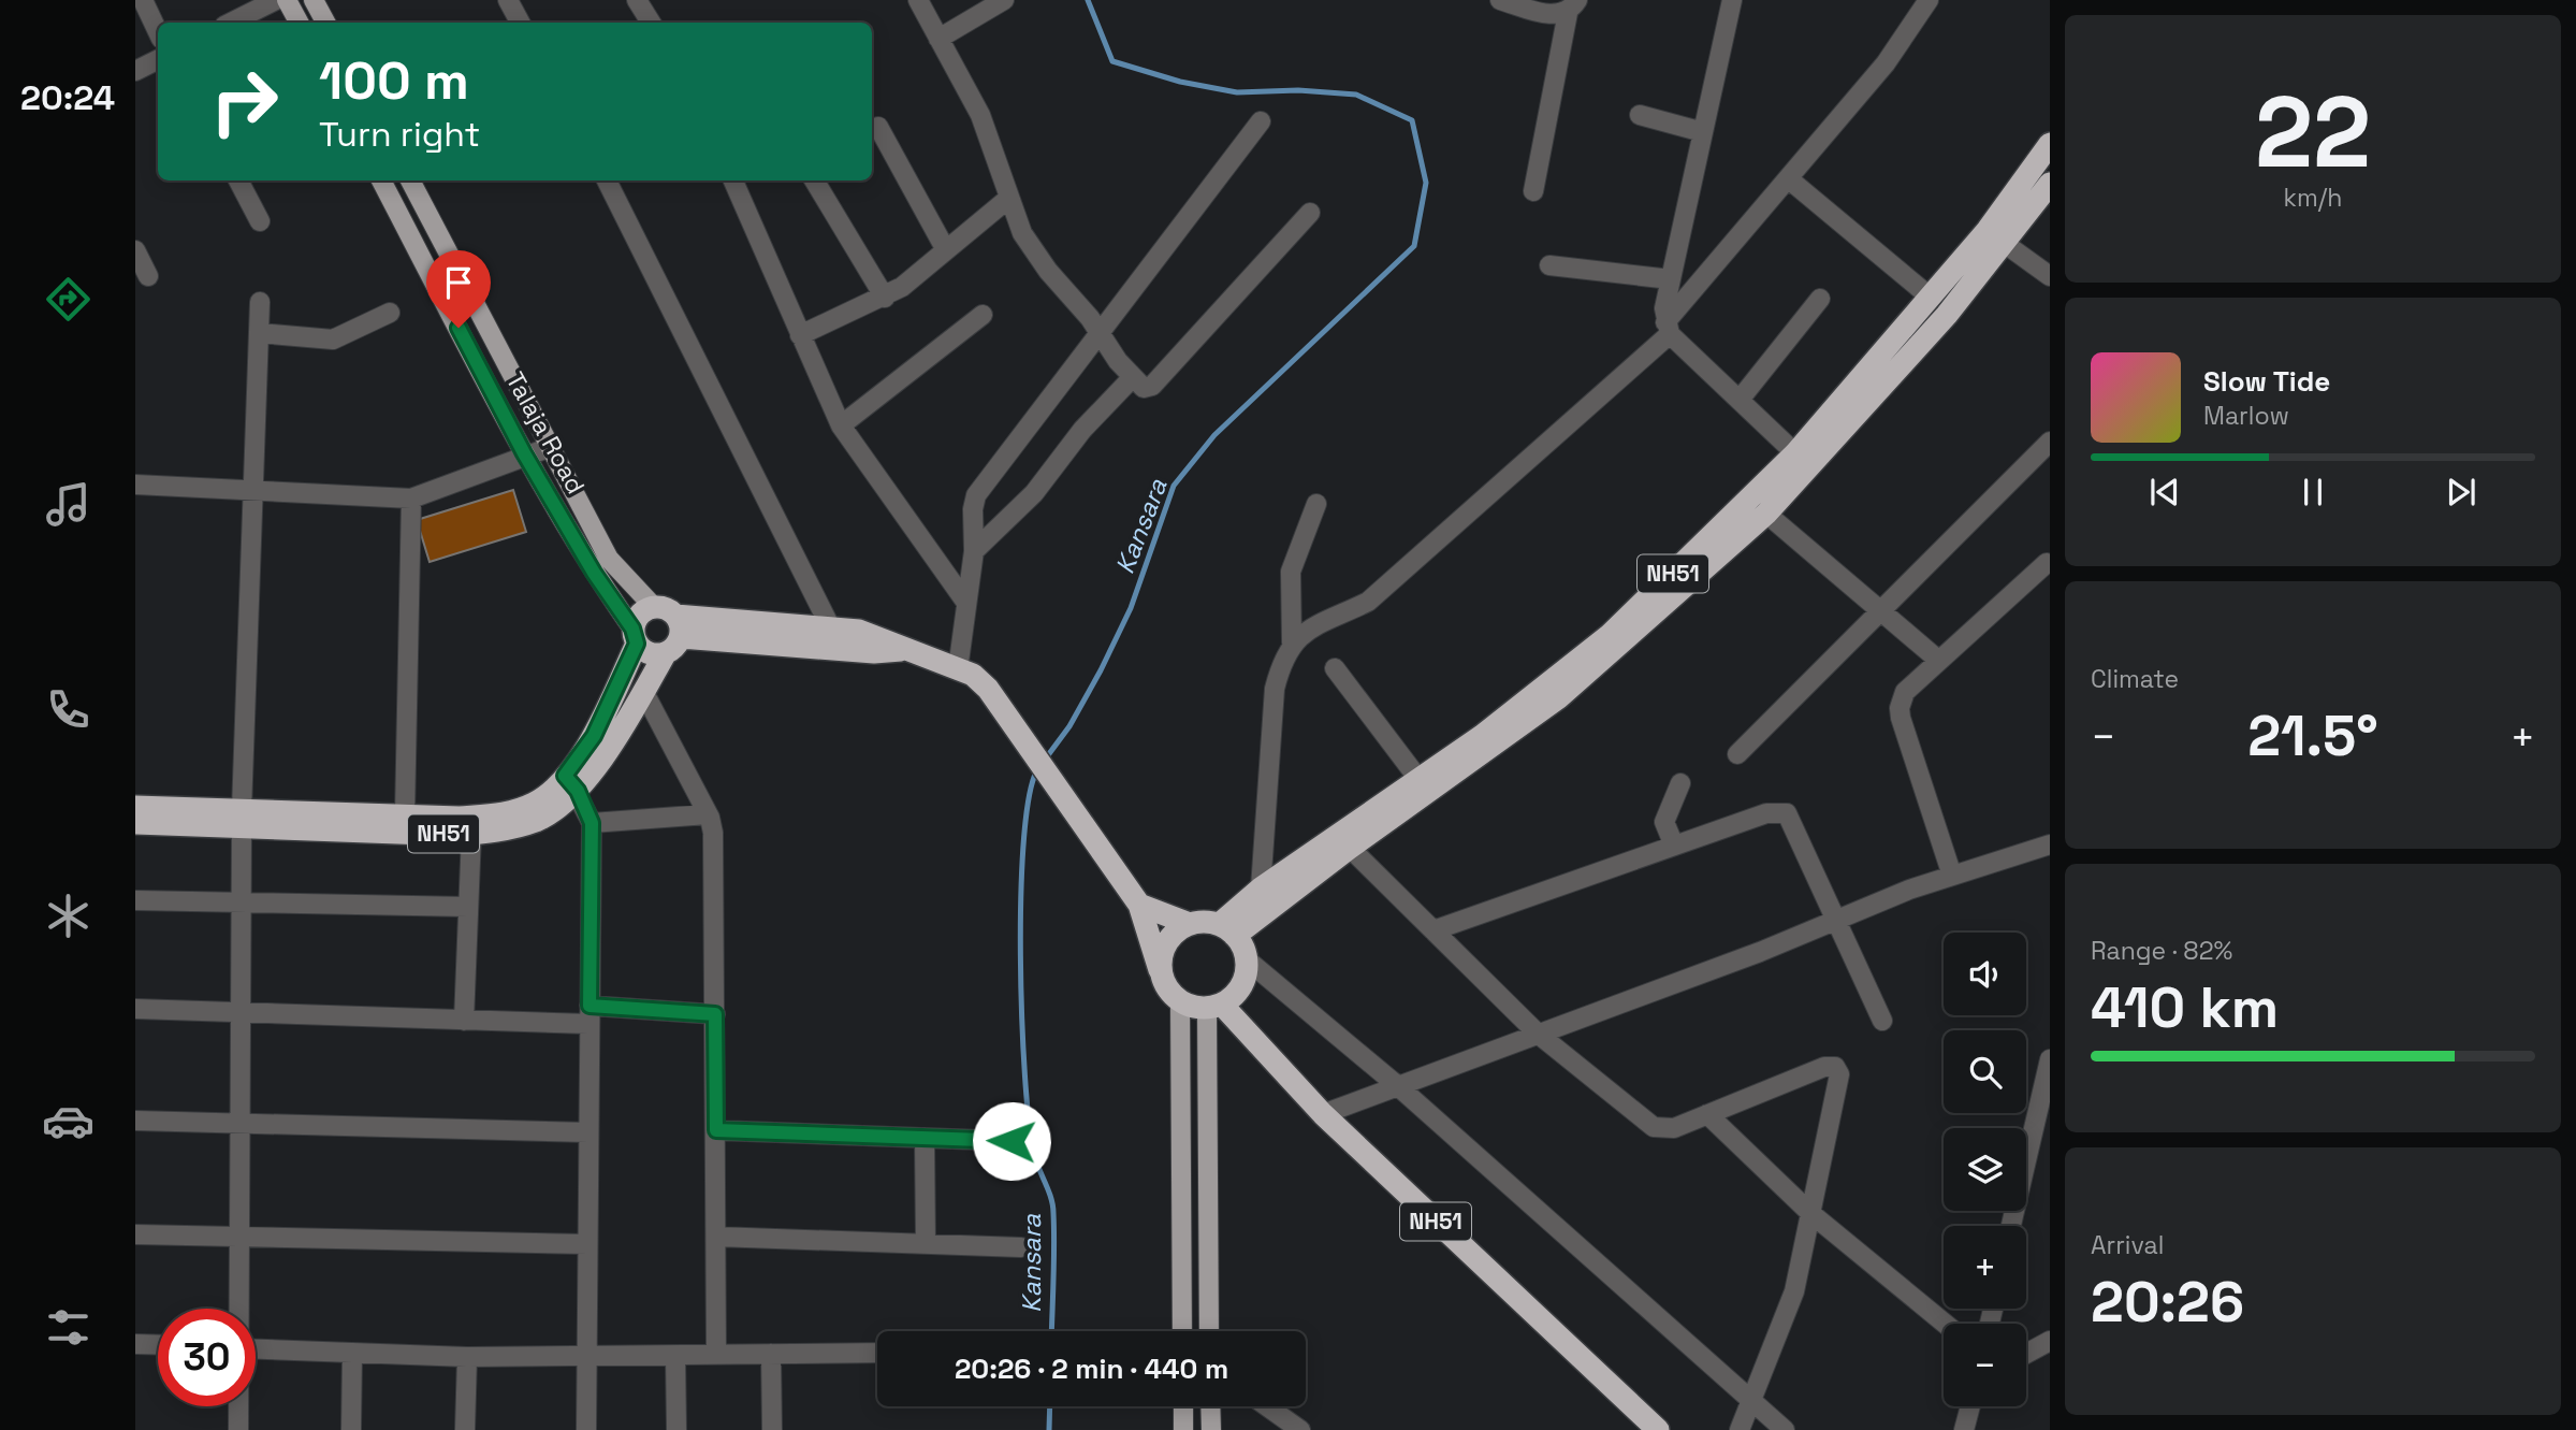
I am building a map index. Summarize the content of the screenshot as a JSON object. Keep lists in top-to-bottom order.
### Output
{
  "streets": {
    "highway": ["NH51"],
    "main road": ["Talaja Road"]
  },
  "crossings": [
    ["Talaja Road", "NH51"]
  ],
  "water": ["Kansara"],
  "page": {
    "tabs": "20:24",
    "tile": [
      ["22", "km/h"],
      "Climate",
      ["Range · 82%", "410 km"],
      ["Arrival", "20:26"]
    ],
    "turn": ["100 m", "Turn right"],
    "song": ["Slow Tide", "Marlow"],
    "heat": ["−", "21.5°", "+"],
    "map_buttons": ["+", "−"],
    "limit": "30",
    "trip": "20:26 · 2 min · 440 m"
  }
}
